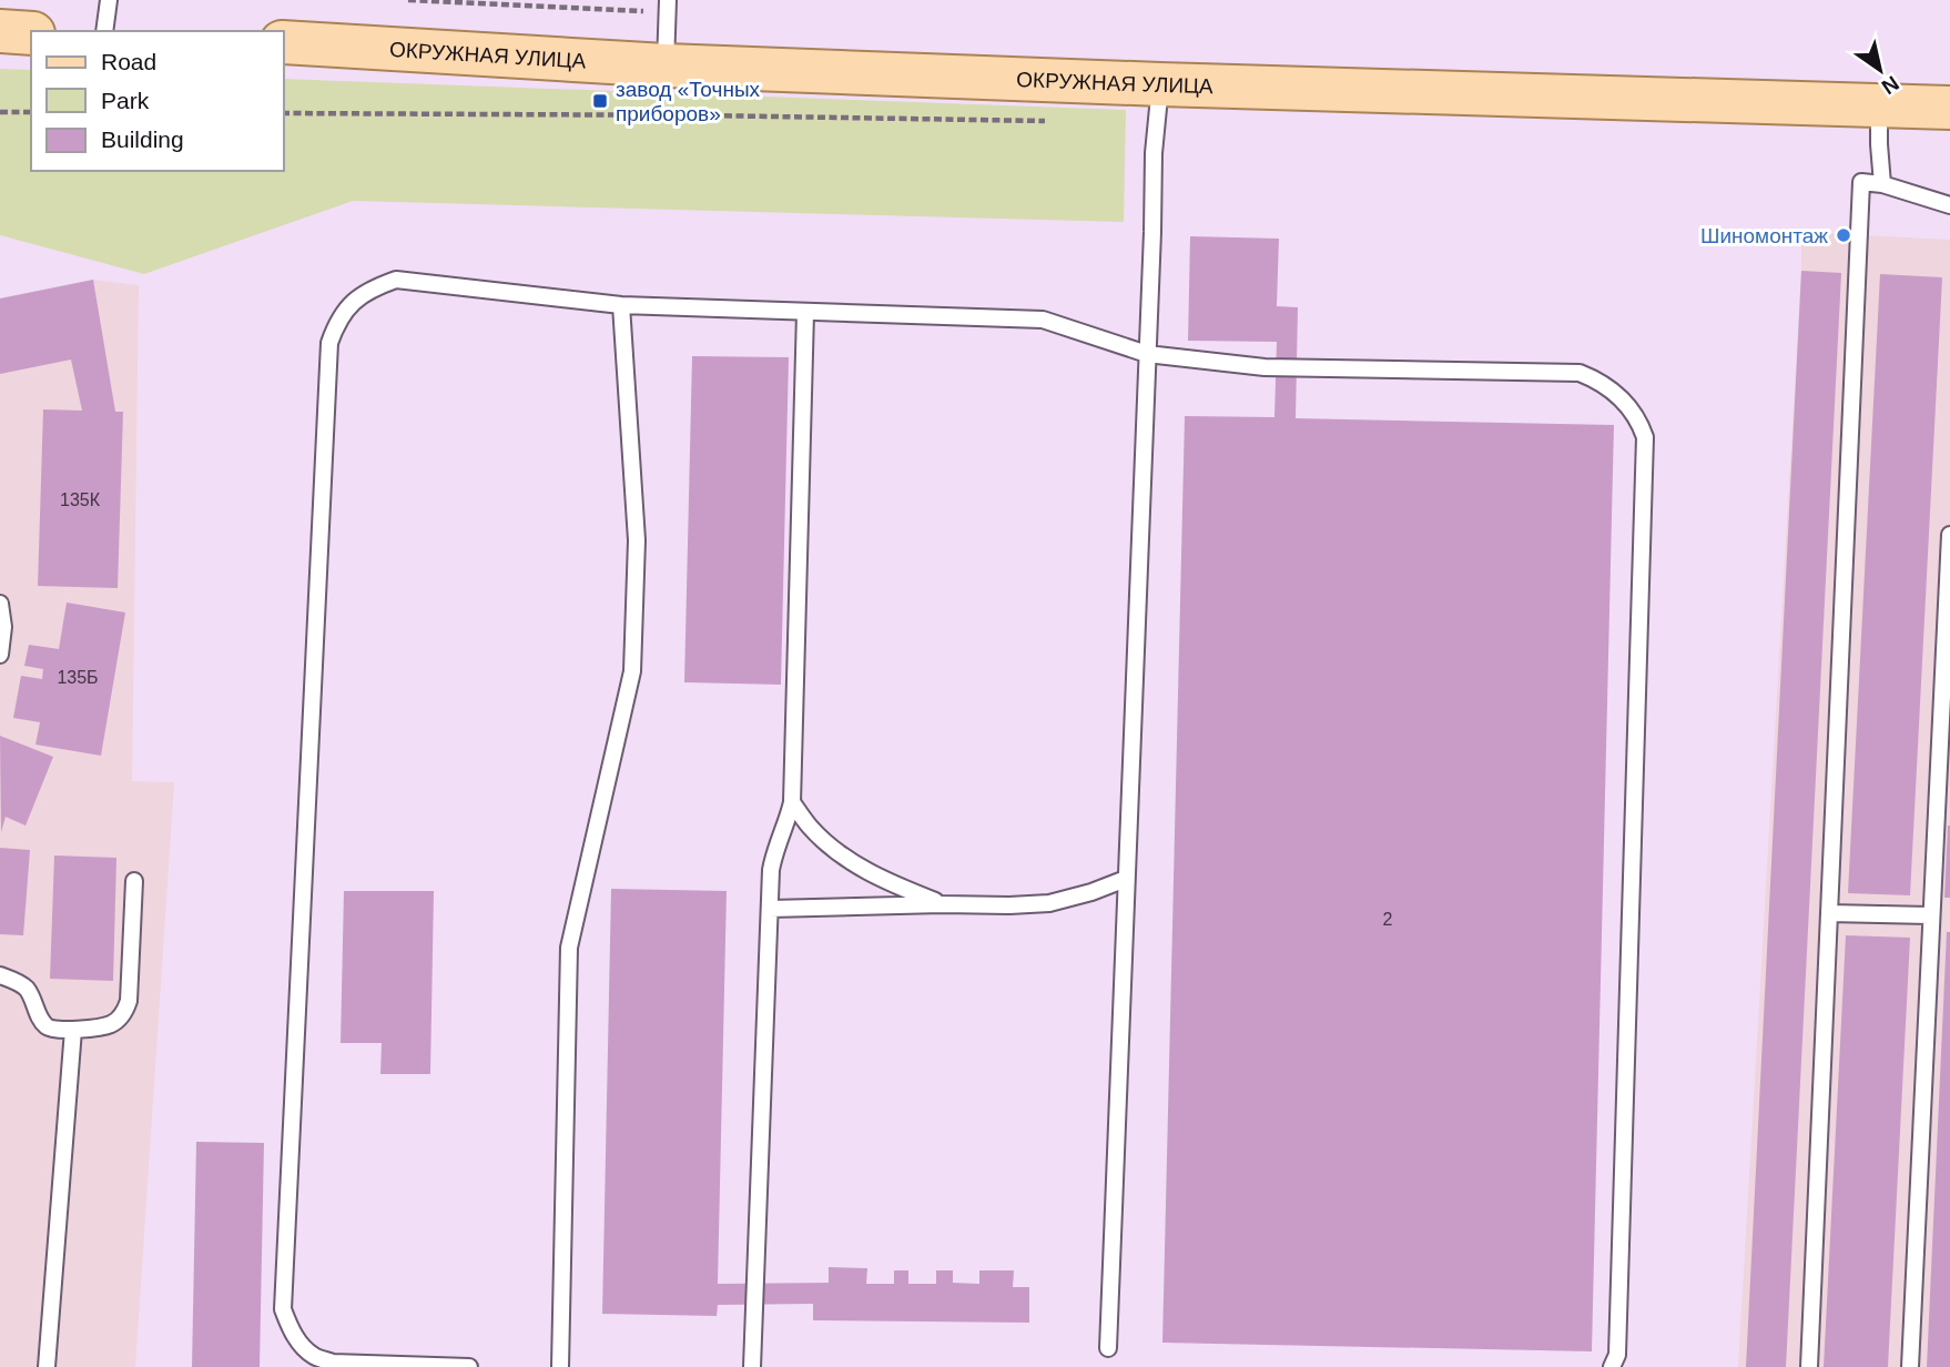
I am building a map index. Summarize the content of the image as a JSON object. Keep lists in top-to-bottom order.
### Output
{
  "streets": {
    "main road": ["ОКРУЖНАЯ УЛИЦА"]
  },
  "places": {
    "transit": ["завод «Точных приборов»"],
    "other": ["Шиномонтаж"]
  },
  "house_numbers": ["135К", "135Б", "2"],
  "legend": ["Road", "Park", "Building"],
  "north": "bottom right"
}
